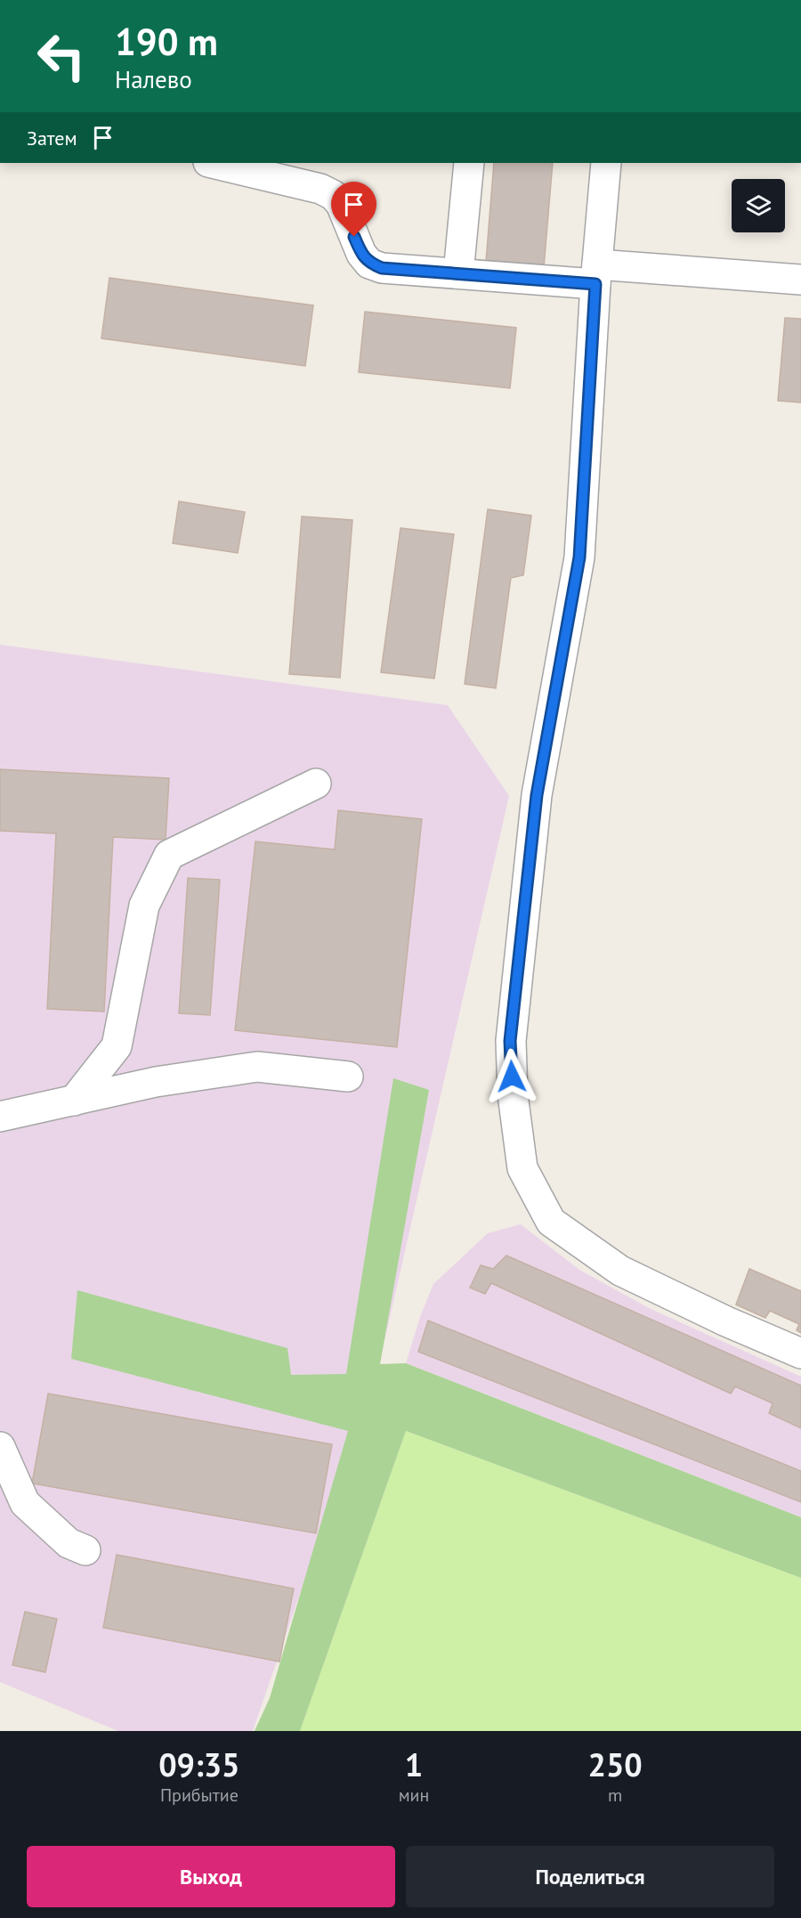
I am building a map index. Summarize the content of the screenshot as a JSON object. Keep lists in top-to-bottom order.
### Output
{
  "page": {
    "turn": ["190 m", "Налево"],
    "then": "Затем",
    "eta": [
      "09:35",
      "Прибытие",
      "1",
      "мин",
      "250",
      "m"
    ],
    "buttons": ["Выход", "Поделиться"]
  }
}
